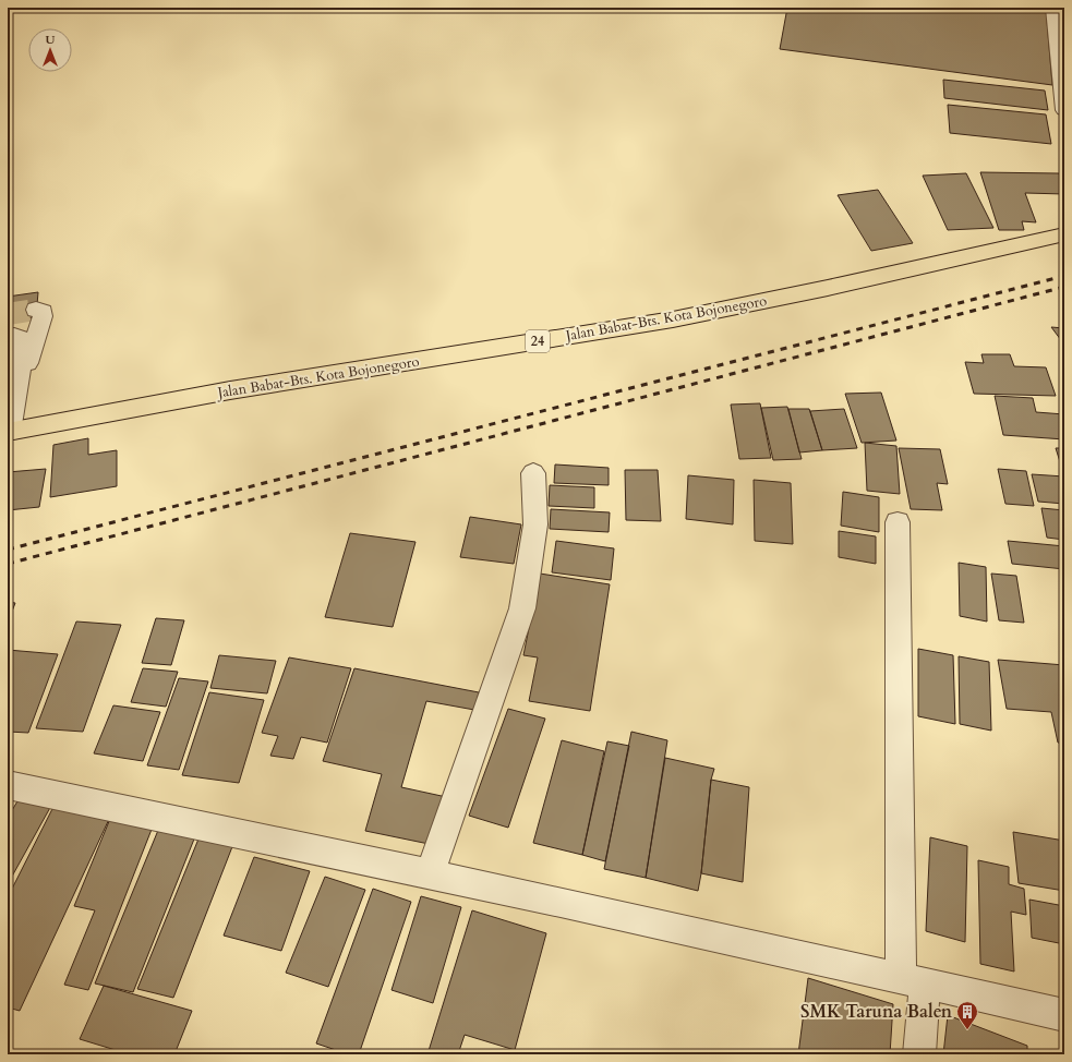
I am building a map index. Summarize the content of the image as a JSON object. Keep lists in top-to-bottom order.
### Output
{
  "streets": {
    "highway": ["Jalan Babat-Bts. Kota Bojonegoro", "24"]
  },
  "places": {
    "building": ["SMK Taruna Balen"]
  },
  "north": "top"
}
